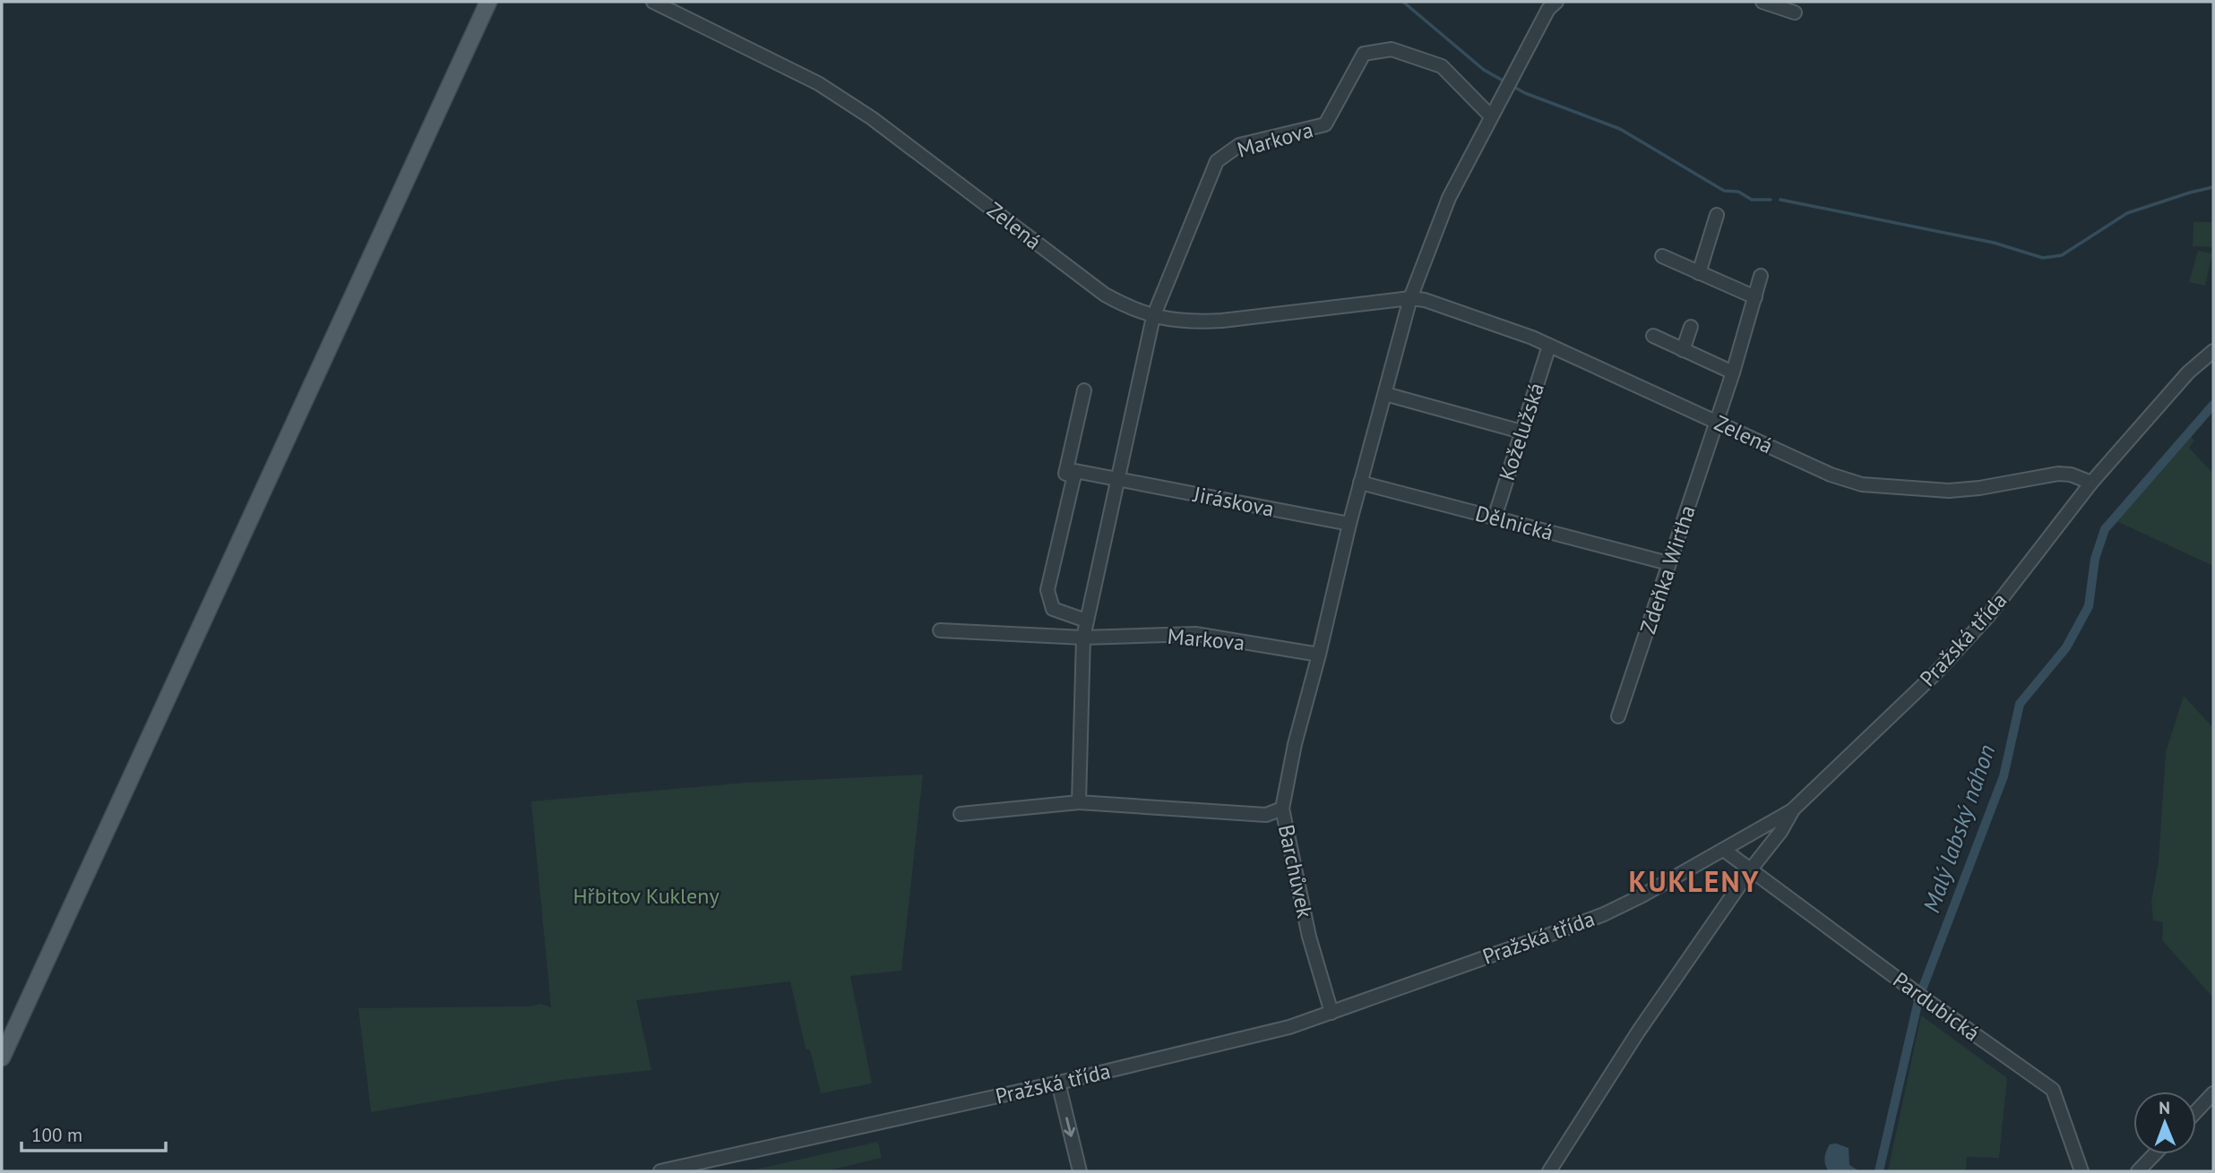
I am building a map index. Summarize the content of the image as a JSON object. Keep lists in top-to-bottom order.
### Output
{
  "streets": {
    "street": [
      "Markova",
      "Zelená",
      "Koželužská",
      "Jiráskova",
      "Dělnická",
      "Zdeňka Wirtha",
      "Pražská třída",
      "Barchůvek",
      "Pardubická"
    ]
  },
  "crossings": [
    ["Markova", "Zelená"],
    ["Markova", "Jiráskova"],
    ["Markova", "Barchůvek"],
    ["Zelená", "Koželužská"],
    ["Zelená", "Zdeňka Wirtha"],
    ["Zelená", "Pražská třída"],
    ["Koželužská", "Dělnická"],
    ["Dělnická", "Zdeňka Wirtha"],
    ["Pražská třída", "Barchůvek"],
    ["Pražská třída", "Pardubická"]
  ],
  "districts": ["KUKLENY"],
  "water": ["Malý labský náhon"],
  "parks": ["Hřbitov Kukleny"],
  "scale_bar": "100 m",
  "north": "top"
}
